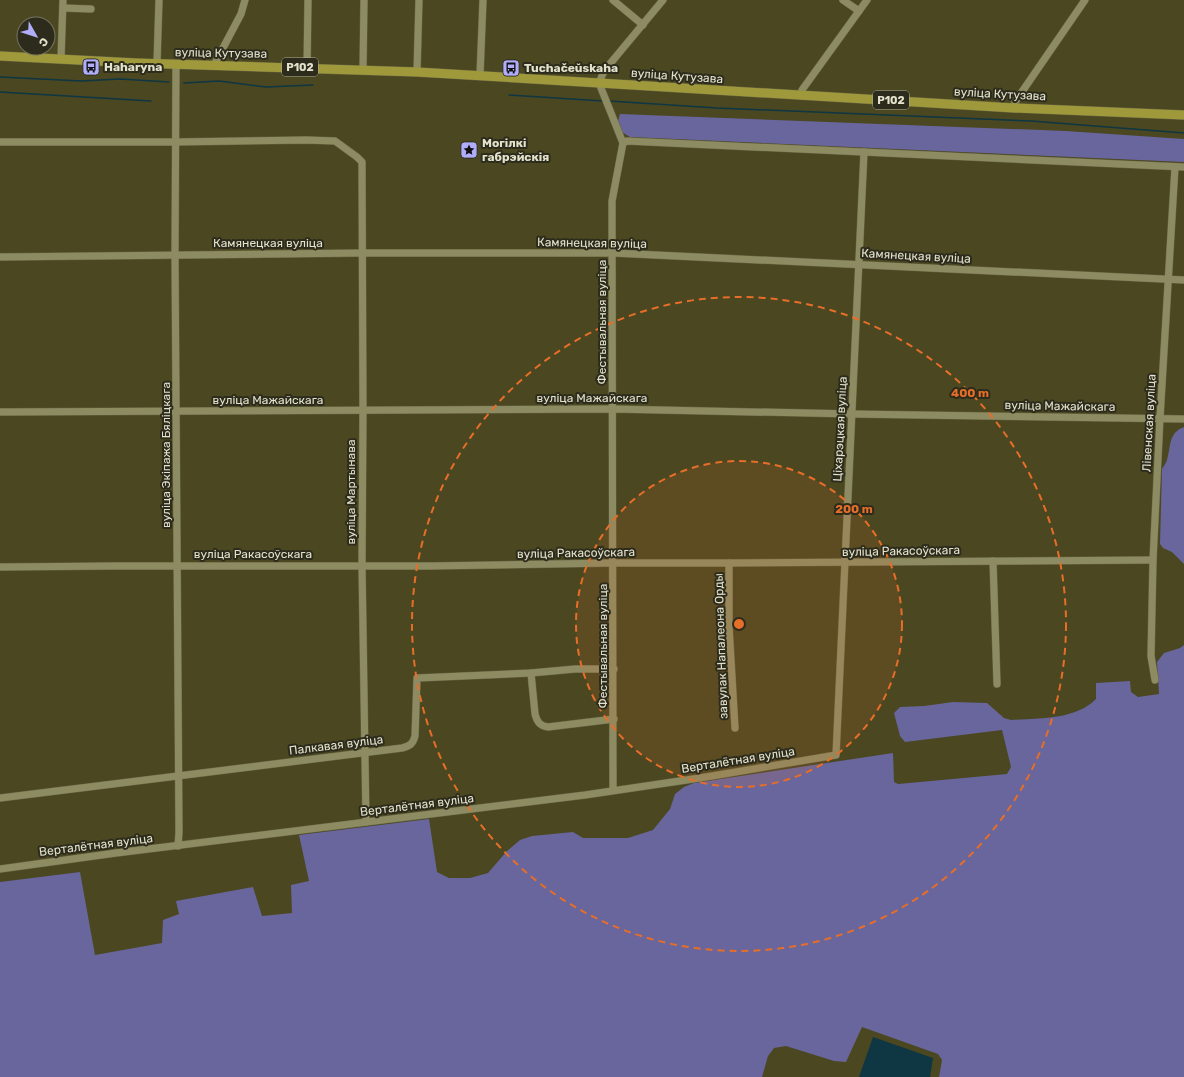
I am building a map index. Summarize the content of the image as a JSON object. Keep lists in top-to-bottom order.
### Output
{
  "streets": {
    "main road": ["вуліца Кутузава", "Р102"],
    "street": [
      "Камянецкая вуліца",
      "Фестывальная вуліца",
      "вуліца Мажайскага",
      "Лівенская вуліца",
      "Ціхарэцкая вуліца",
      "вуліца Экіпажа Бяліцкага",
      "вуліца Мартынава",
      "вуліца Ракасоўскага",
      "завулак Напалеона Орды",
      "Палкавая вуліца",
      "Верталётная вуліца"
    ]
  },
  "crossings": [
    ["вуліца Кутузава", "вуліца Экіпажа Бяліцкага"],
    ["Камянецкая вуліца", "Фестывальная вуліца"],
    ["Камянецкая вуліца", "Лівенская вуліца"],
    ["Камянецкая вуліца", "Ціхарэцкая вуліца"],
    ["Камянецкая вуліца", "вуліца Экіпажа Бяліцкага"],
    ["Камянецкая вуліца", "вуліца Мартынава"],
    ["Фестывальная вуліца", "вуліца Мажайскага"],
    ["Фестывальная вуліца", "вуліца Ракасоўскага"],
    ["Фестывальная вуліца", "Палкавая вуліца"],
    ["Фестывальная вуліца", "Верталётная вуліца"],
    ["вуліца Мажайскага", "Лівенская вуліца"],
    ["вуліца Мажайскага", "Ціхарэцкая вуліца"],
    ["вуліца Мажайскага", "вуліца Экіпажа Бяліцкага"],
    ["вуліца Мажайскага", "вуліца Мартынава"],
    ["Лівенская вуліца", "вуліца Ракасоўскага"],
    ["Ціхарэцкая вуліца", "вуліца Ракасоўскага"],
    ["Ціхарэцкая вуліца", "Верталётная вуліца"],
    ["вуліца Экіпажа Бяліцкага", "вуліца Мартынава"],
    ["вуліца Экіпажа Бяліцкага", "вуліца Ракасоўскага"],
    ["вуліца Экіпажа Бяліцкага", "Палкавая вуліца"],
    ["вуліца Экіпажа Бяліцкага", "Верталётная вуліца"],
    ["вуліца Мартынава", "вуліца Ракасоўскага"],
    ["вуліца Мартынава", "Палкавая вуліца"],
    ["вуліца Мартынава", "Верталётная вуліца"],
    ["вуліца Ракасоўскага", "завулак Напалеона Орды"]
  ],
  "places": {
    "bus stop": ["Haharyna", "Tuchačeŭskaha"],
    "place": ["Могілкі габрэйскія"]
  },
  "north": "bottom right",
  "rings": ["400 m", "200 m"]
}
